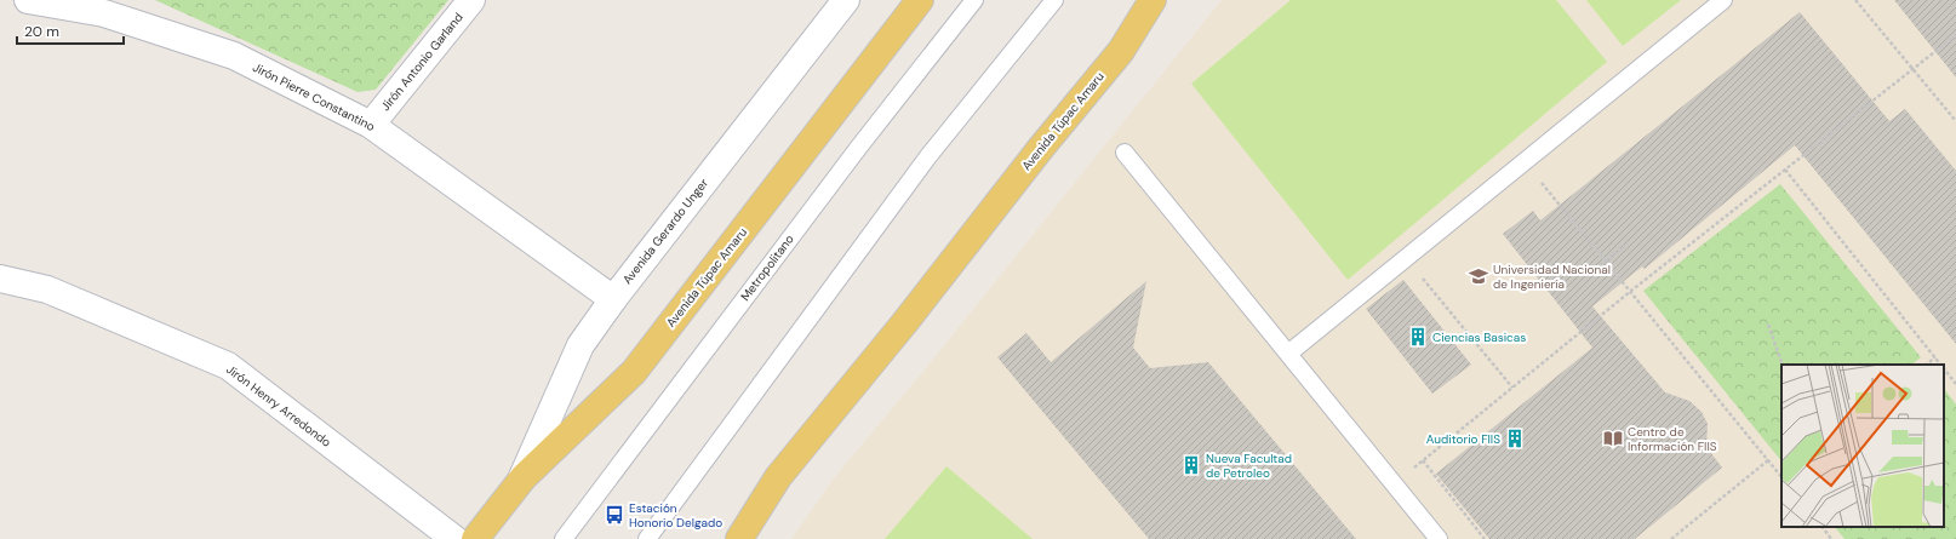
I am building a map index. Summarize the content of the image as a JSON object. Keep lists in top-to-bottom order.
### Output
{
  "streets": {
    "main road": ["Avenida Túpac Amaru"],
    "street": [
      "Jirón Antonio Garland",
      "Jirón Pierre Constantino",
      "Avenida Gerardo Unger",
      "Jirón Henry Arredondo"
    ],
    "lane": ["Metropolitano"]
  },
  "crossings": [
    ["Jirón Antonio Garland", "Jirón Pierre Constantino"],
    ["Jirón Pierre Constantino", "Avenida Gerardo Unger"],
    ["Avenida Túpac Amaru", "Avenida Gerardo Unger"]
  ],
  "places": {
    "school or university": ["Universidad Nacional de Ingeniería"],
    "building": ["Ciencias Basicas", "Auditorio FIIS", "Nueva Facultad de Petroleo"],
    "library": ["Centro de Información FIIS"],
    "bus stop": ["Estación Honorio Delgado"]
  },
  "scale_bar": "20 m"
}
